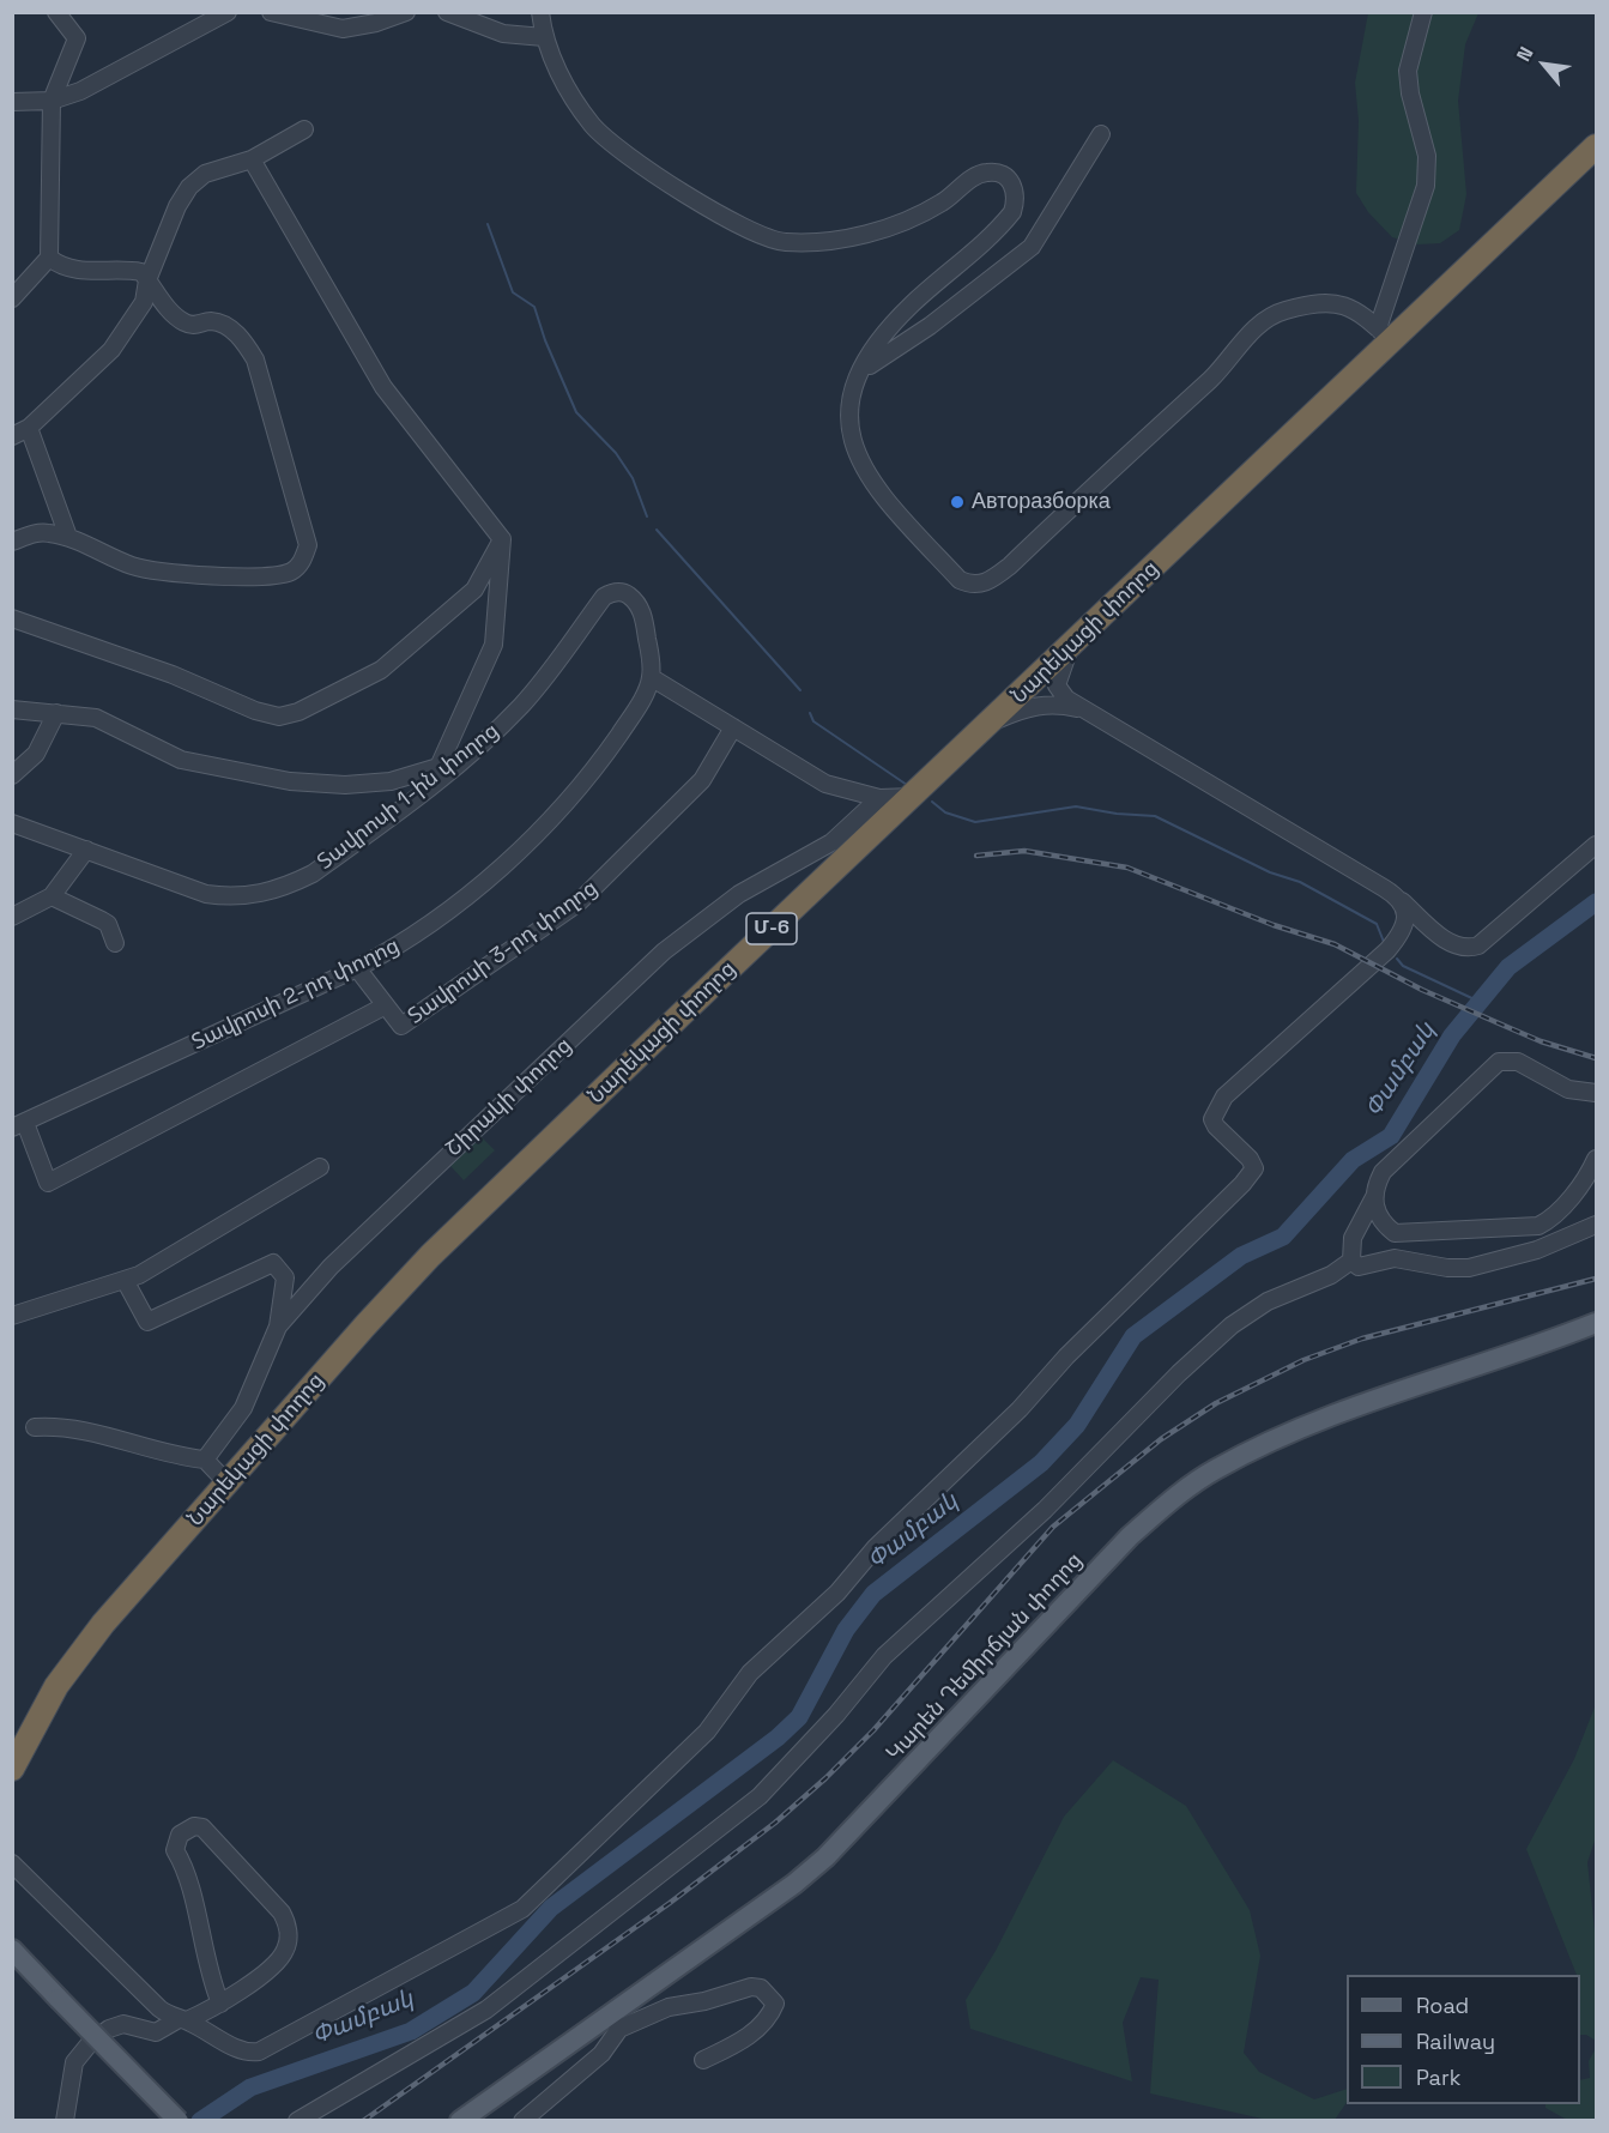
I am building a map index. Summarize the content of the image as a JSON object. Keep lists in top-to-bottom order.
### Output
{
  "streets": {
    "highway": ["Նարեկացի փողոց", "Մ-6"],
    "main road": ["Կարեն Դեմիրճյան փողոց"],
    "street": [
      "Տավրոսի 1-ին փողոց",
      "Տավրոսի 3-րդ փողոց",
      "Տավրոսի 2-րդ փողոց",
      "Շիրակի փողոց"
    ]
  },
  "crossings": [
    ["Տավրոսի 1-ին փողոց", "Տավրոսի 2-րդ փողոց"],
    ["Տավրոսի 3-րդ փողոց", "Տավրոսի 2-րդ փողոց"]
  ],
  "water": ["Փամբակ"],
  "places": ["Авторазборка"],
  "legend": ["Road", "Railway", "Park"],
  "north": "top left"
}
